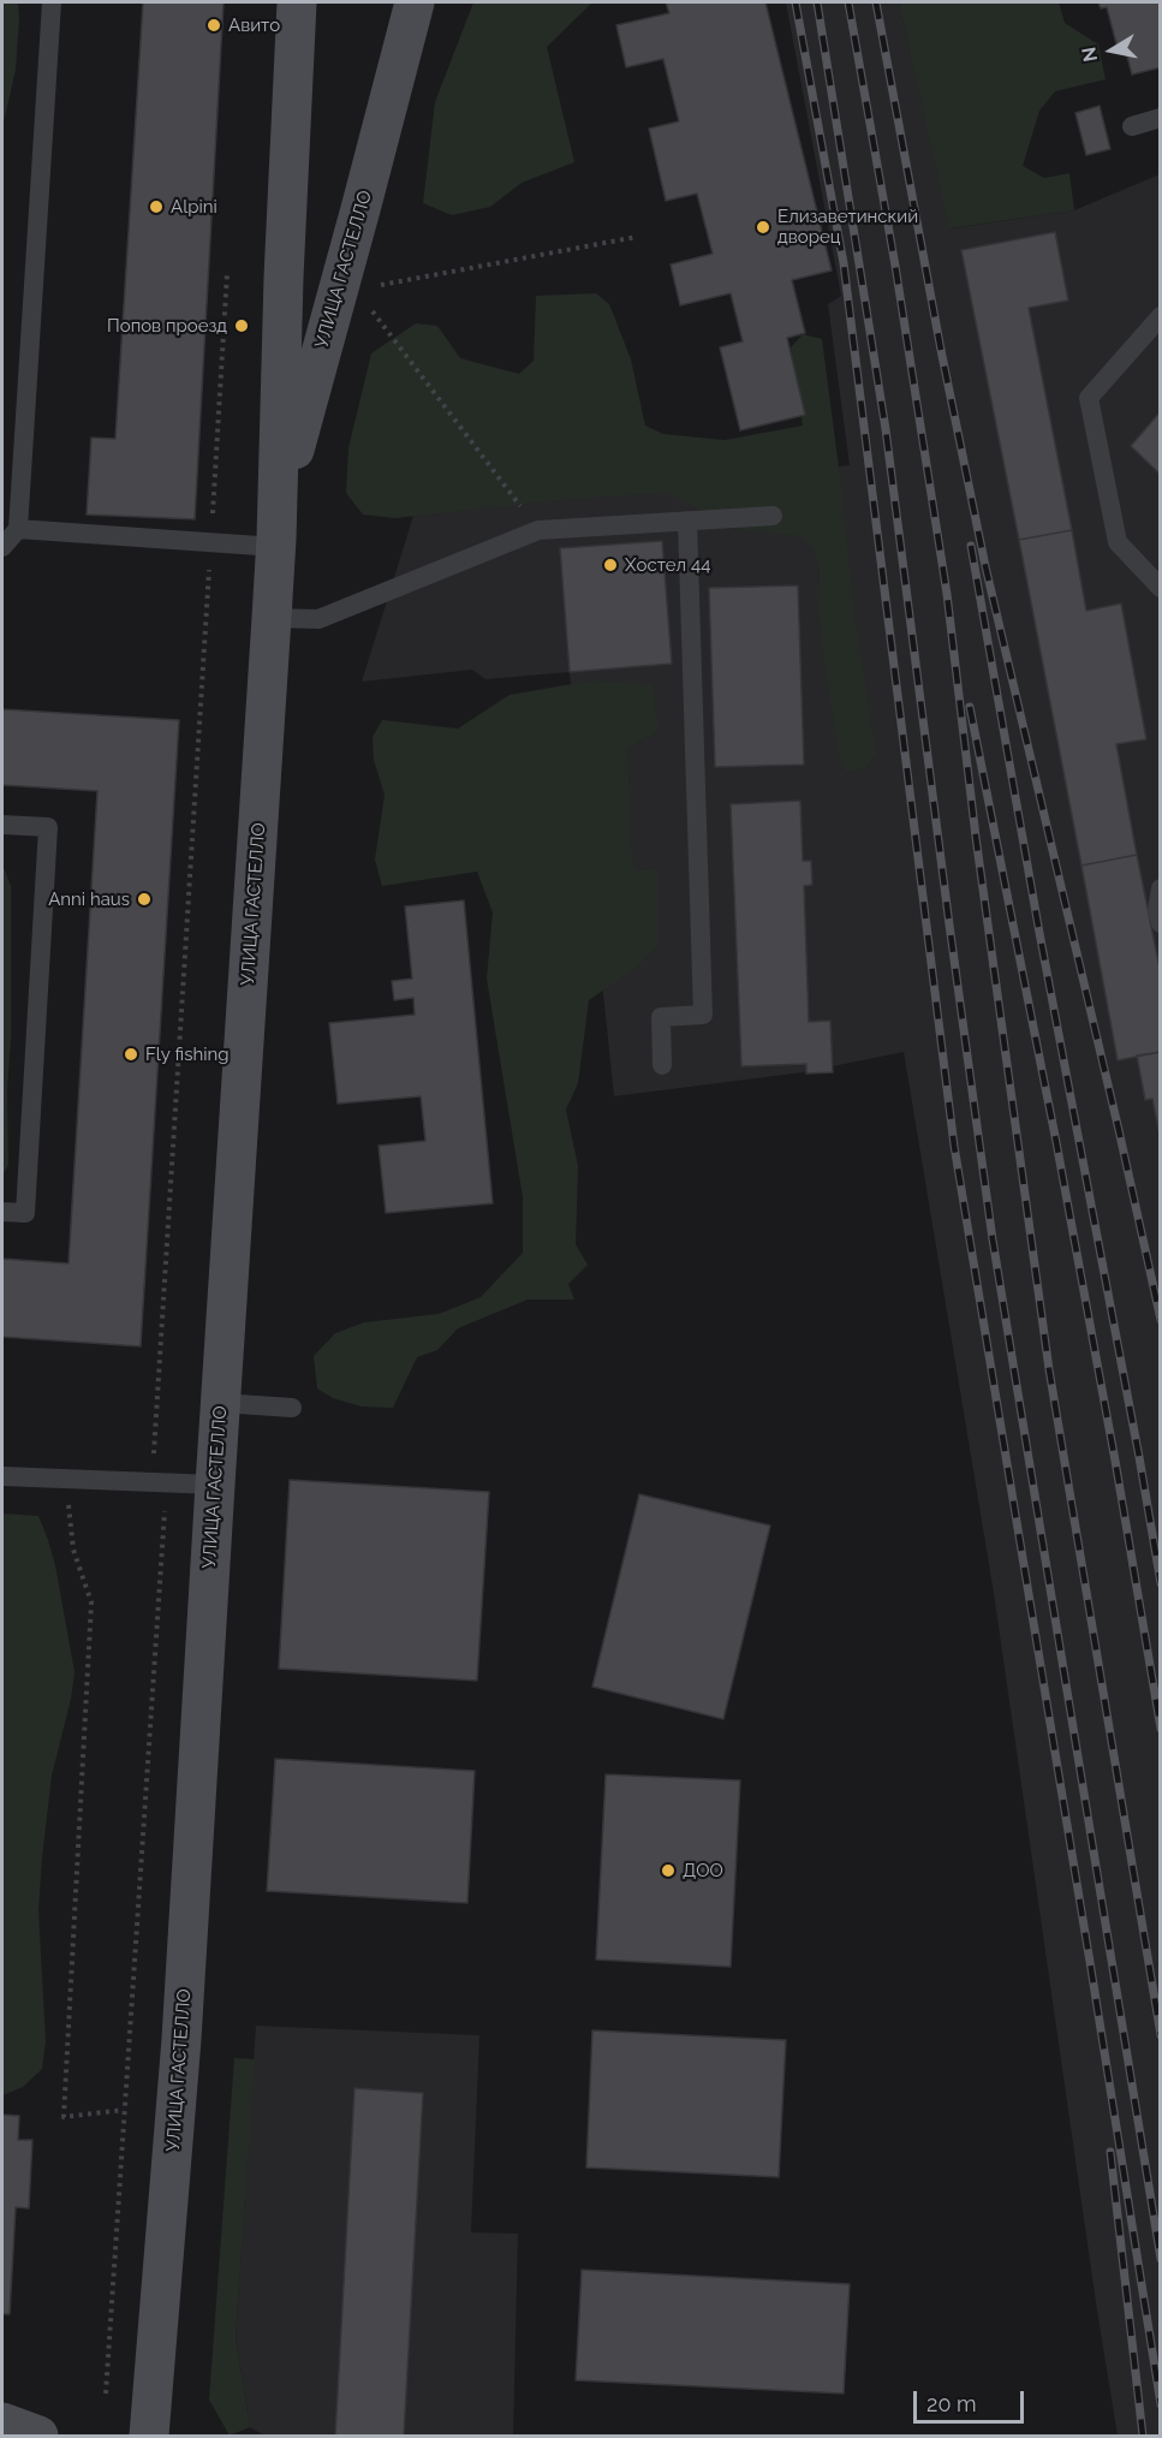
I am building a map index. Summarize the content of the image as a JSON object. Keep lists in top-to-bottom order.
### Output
{
  "streets": {
    "street": ["УЛИЦА ГАСТЕЛЛО"]
  },
  "places": [
    "Авито",
    "Alpini",
    "Елизаветинский дворец",
    "Попов проезд",
    "Хостел 44",
    "Anni haus",
    "Fly fishing",
    "ДОО"
  ],
  "scale_bar": "20 m",
  "north": "left"
}
